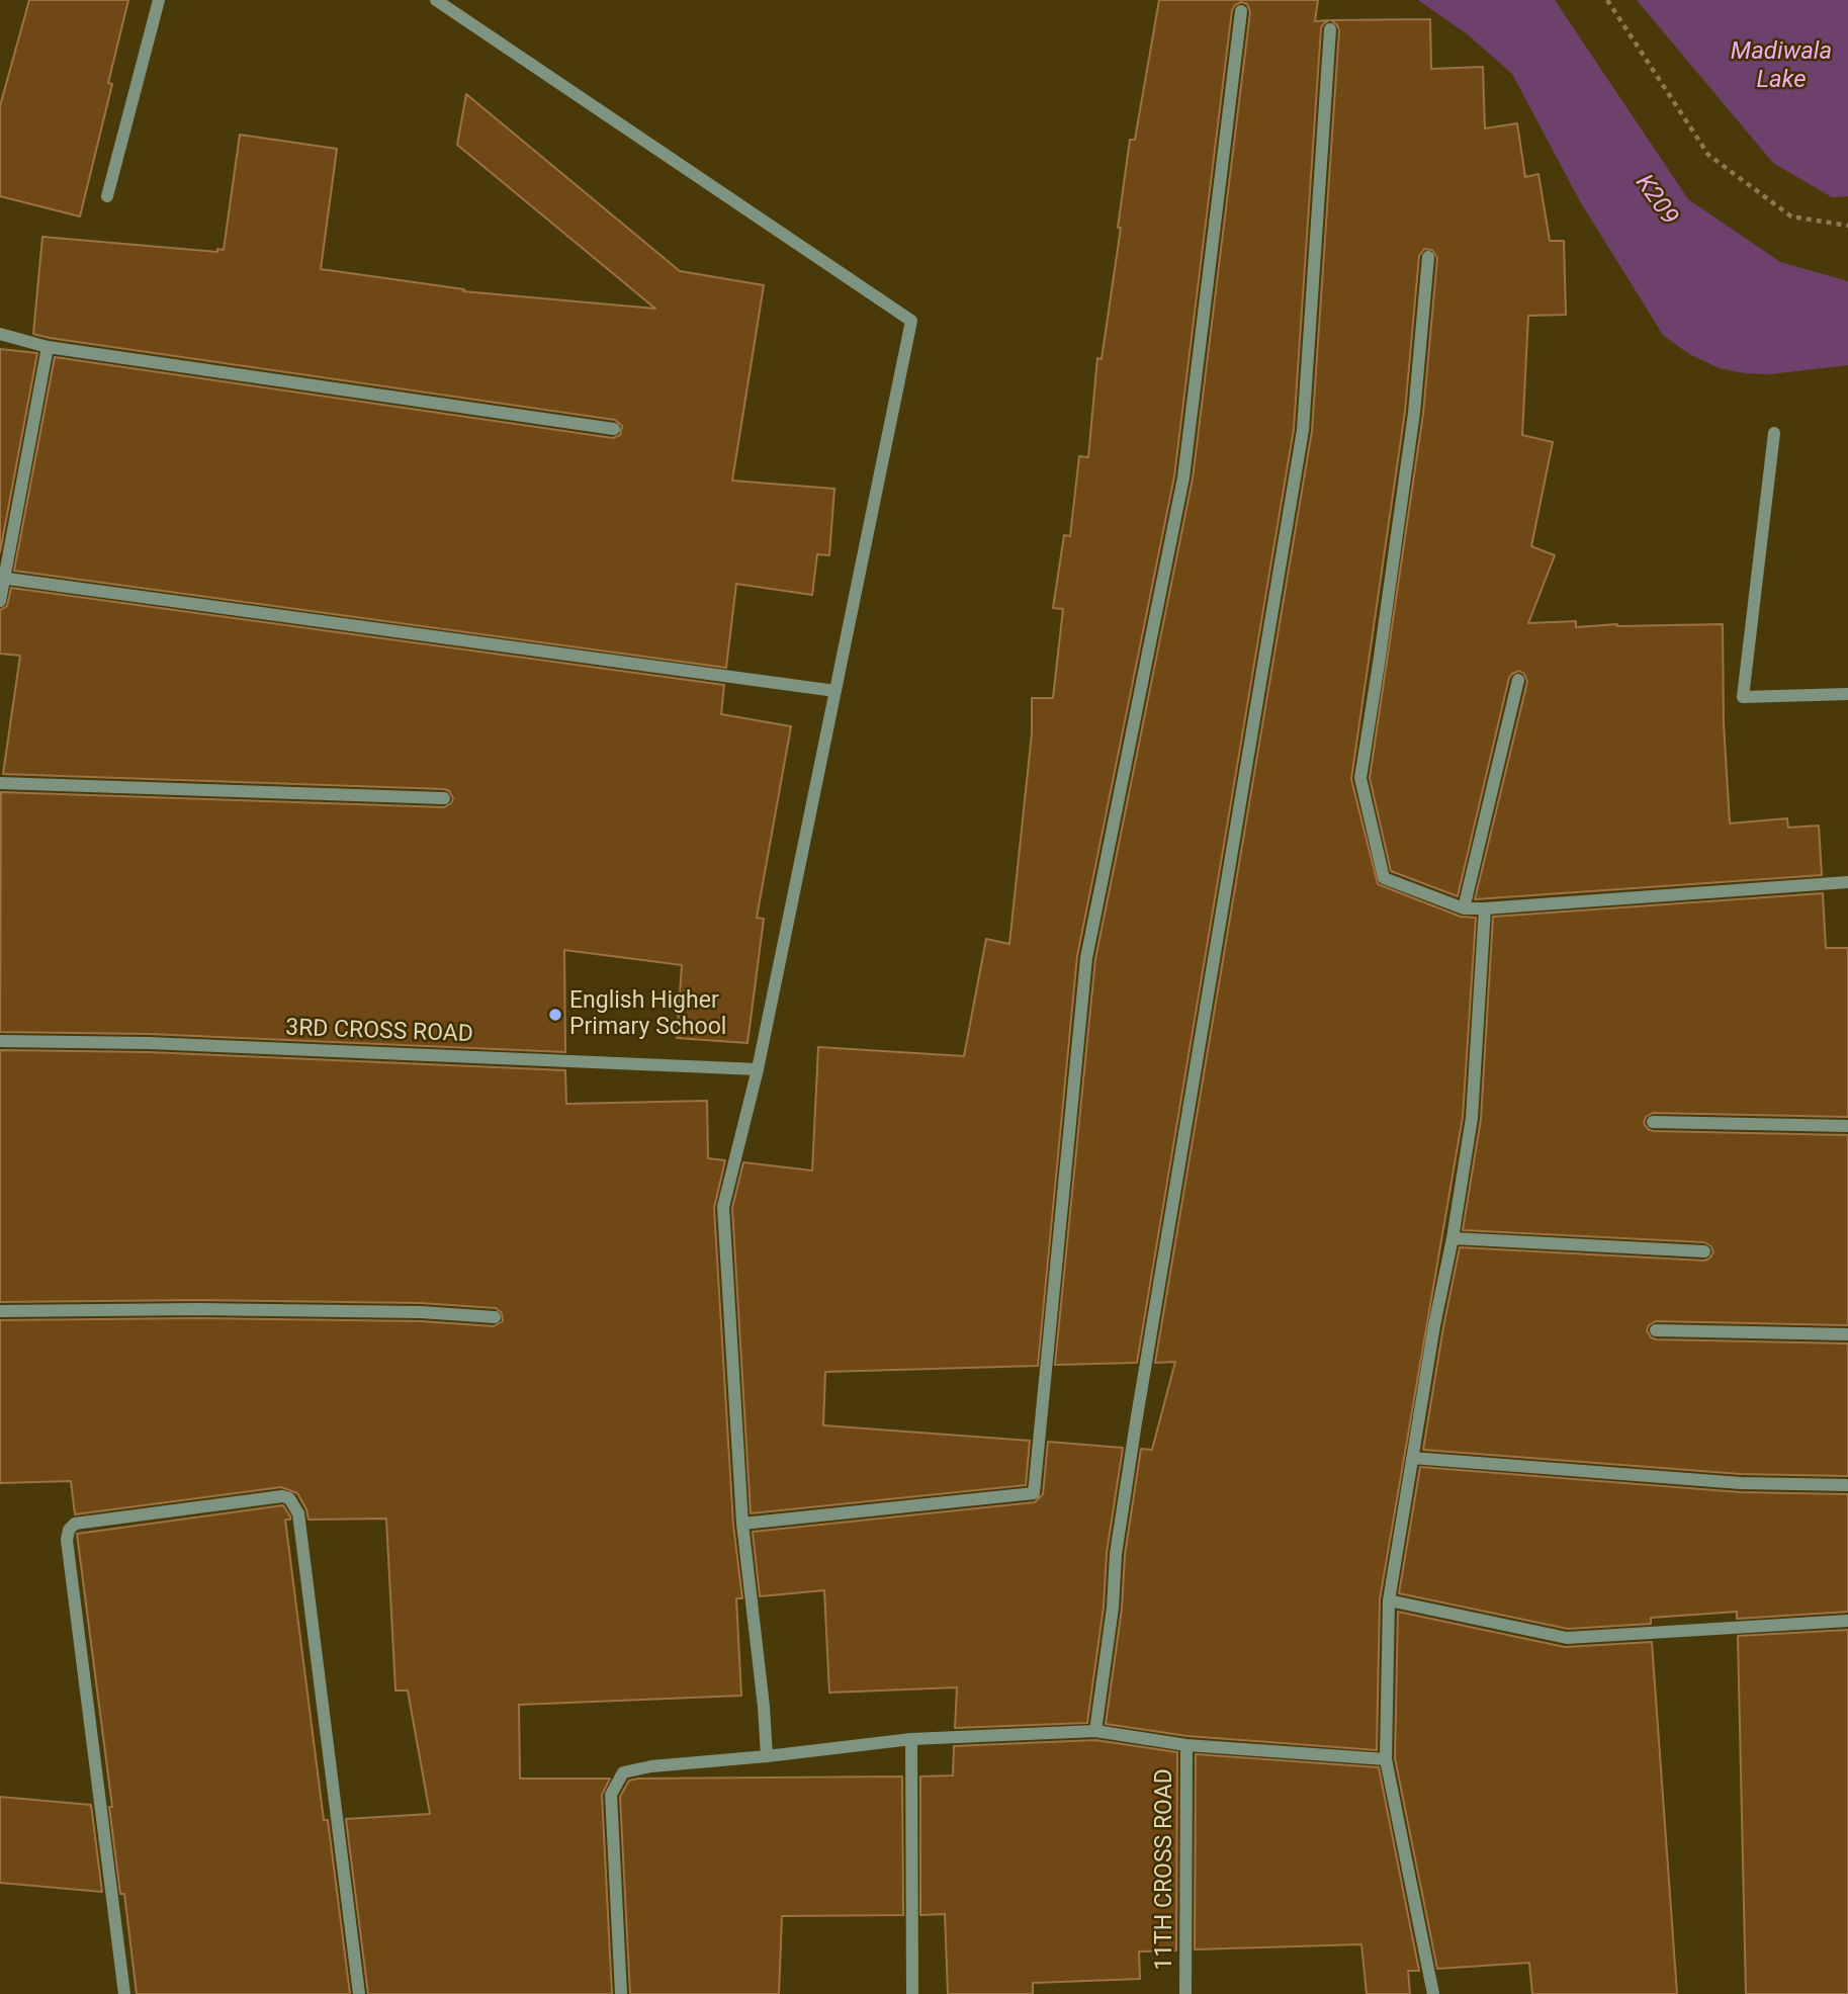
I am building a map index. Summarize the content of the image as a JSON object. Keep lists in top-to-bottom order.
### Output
{
  "streets": {
    "street": ["3RD CROSS ROAD", "11TH CROSS ROAD"]
  },
  "water": ["Madiwala Lake", "K209"],
  "places": ["English Higher Primary School"]
}
